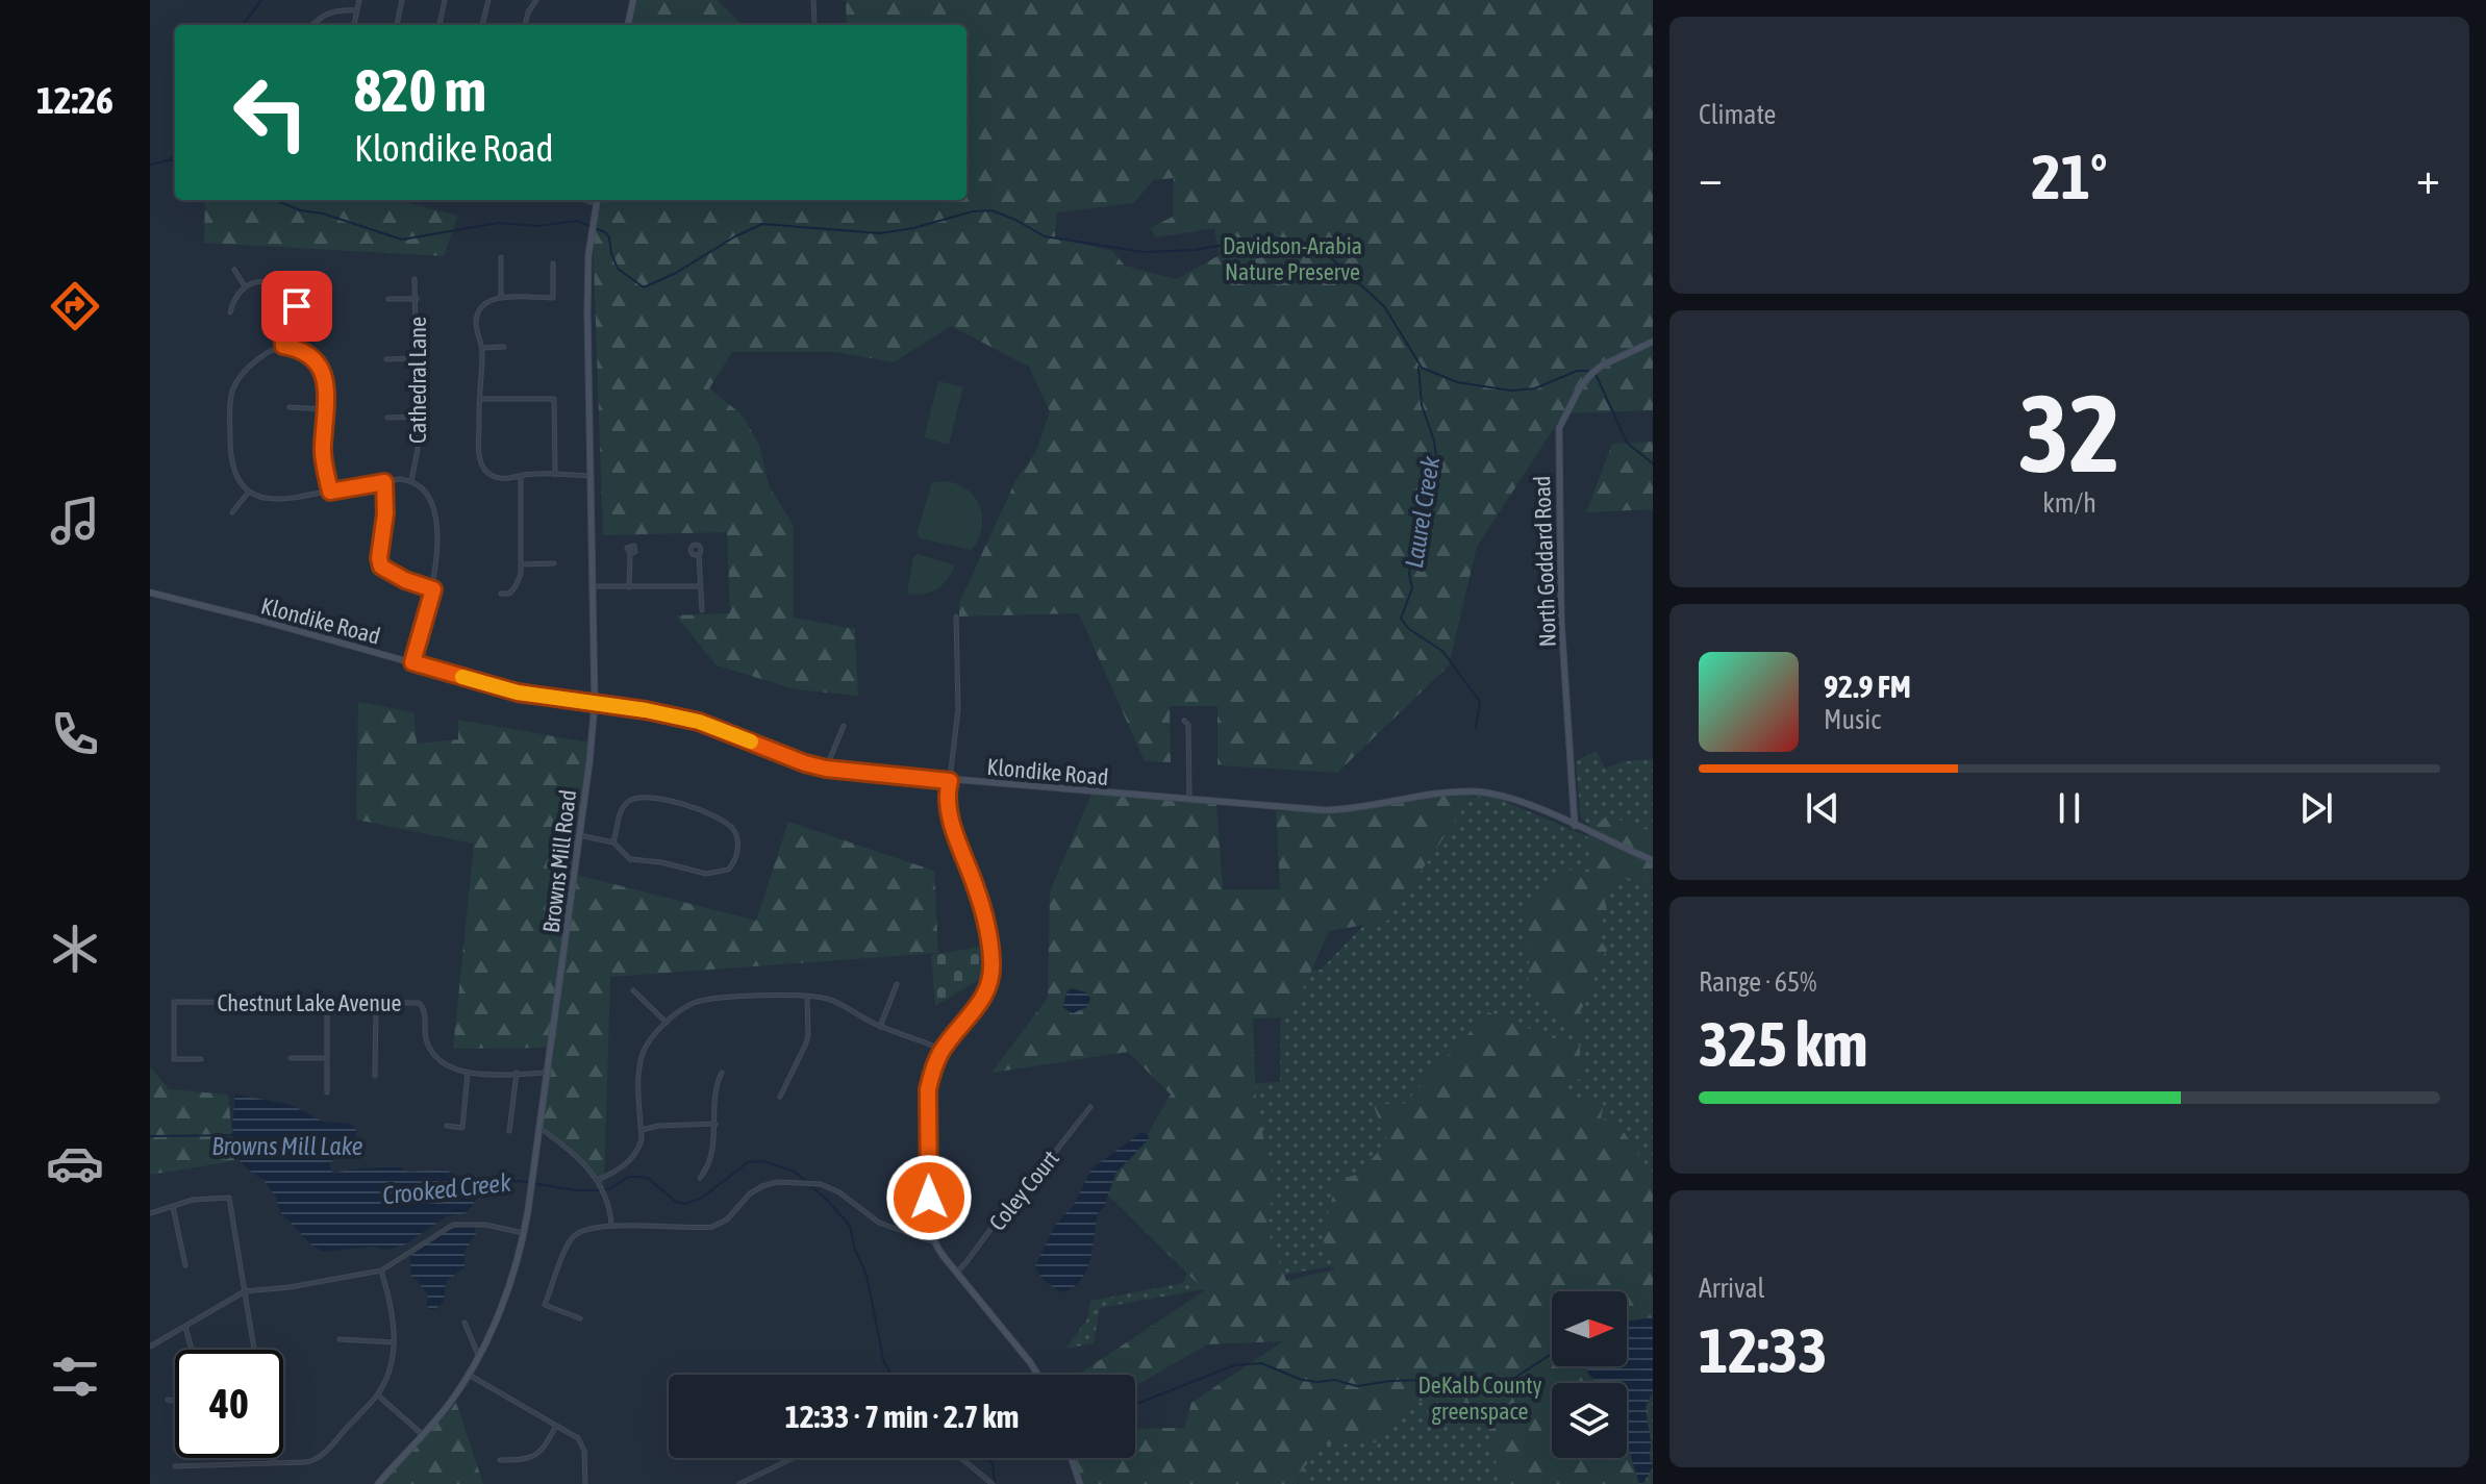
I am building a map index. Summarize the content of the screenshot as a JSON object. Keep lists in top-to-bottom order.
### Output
{
  "streets": {
    "main road": ["North Goddard Road", "Klondike Road", "Browns Mill Road"],
    "street": ["Cathedral Lane", "Chestnut Lake Avenue", "Coley Court"]
  },
  "crossings": [
    ["North Goddard Road", "Klondike Road"],
    ["Klondike Road", "Browns Mill Road"]
  ],
  "water": ["Laurel Creek", "Browns Mill Lake", "Crooked Creek"],
  "parks": ["Davidson-Arabia Nature Preserve", "DeKalb County greenspace"],
  "north": "right",
  "page": {
    "tabs": "12:26",
    "tile": [
      "Climate",
      ["32", "km/h"],
      ["Range · 65%", "325 km"],
      ["Arrival", "12:33"]
    ],
    "turn": ["820 m", "Klondike Road"],
    "heat": ["−", "21°", "+"],
    "song": ["92.9 FM", "Music"],
    "limit": "40",
    "trip": "12:33 · 7 min · 2.7 km"
  }
}
